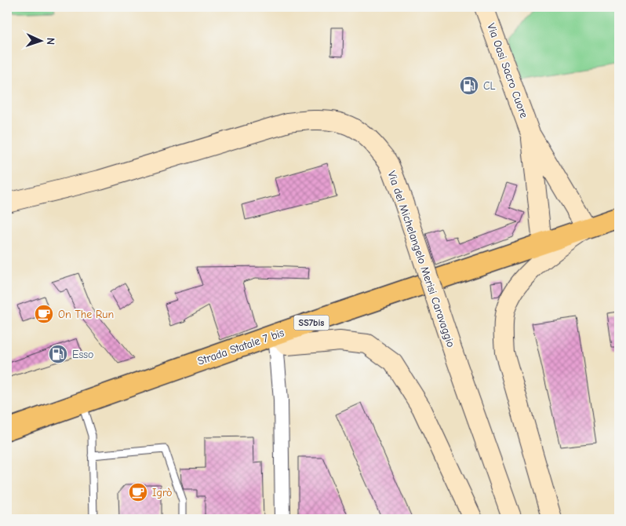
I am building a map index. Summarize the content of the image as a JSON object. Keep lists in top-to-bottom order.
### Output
{
  "streets": {
    "main road": ["SS7bis", "Strada Statale 7 bis"],
    "street": ["Via Oasi Sacro Cuore", "Via del Michelangelo Merisi Caravaggio"]
  },
  "crossings": [
    ["Via Oasi Sacro Cuore", "SS7bis"],
    ["Via Oasi Sacro Cuore", "Strada Statale 7 bis"],
    ["SS7bis", "Strada Statale 7 bis"]
  ],
  "places": {
    "fuel station": ["CL", "Esso"],
    "cafe": ["On The Run", "Igrò"]
  },
  "north": "right"
}
